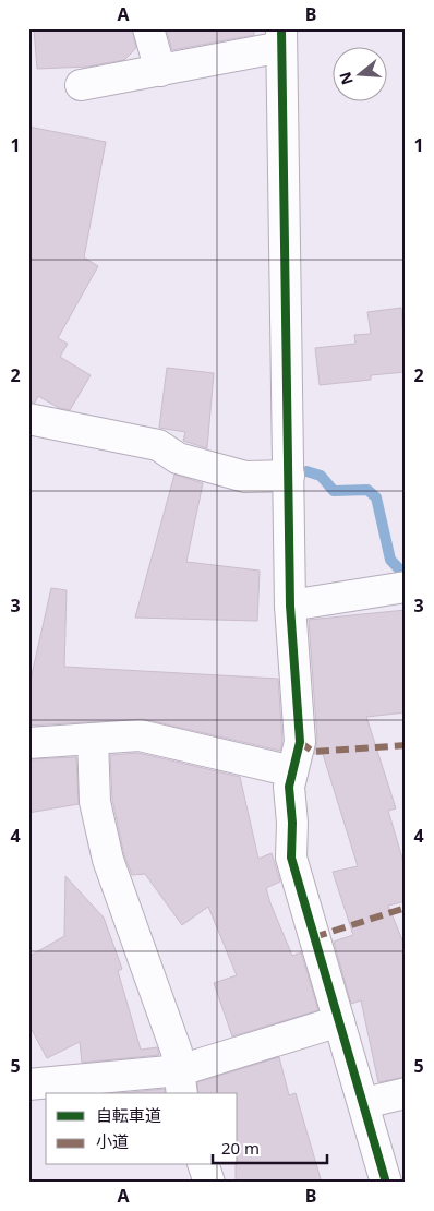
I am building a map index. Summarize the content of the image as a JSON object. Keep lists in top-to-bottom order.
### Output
{
  "legend": ["自転車道", "小道"],
  "scale_bar": "20 m",
  "north": "left",
  "grid": {
    "columns": ["A", "B"],
    "rows": [
      "1",
      "2",
      "3",
      "4",
      "5"
    ]
  }
}
